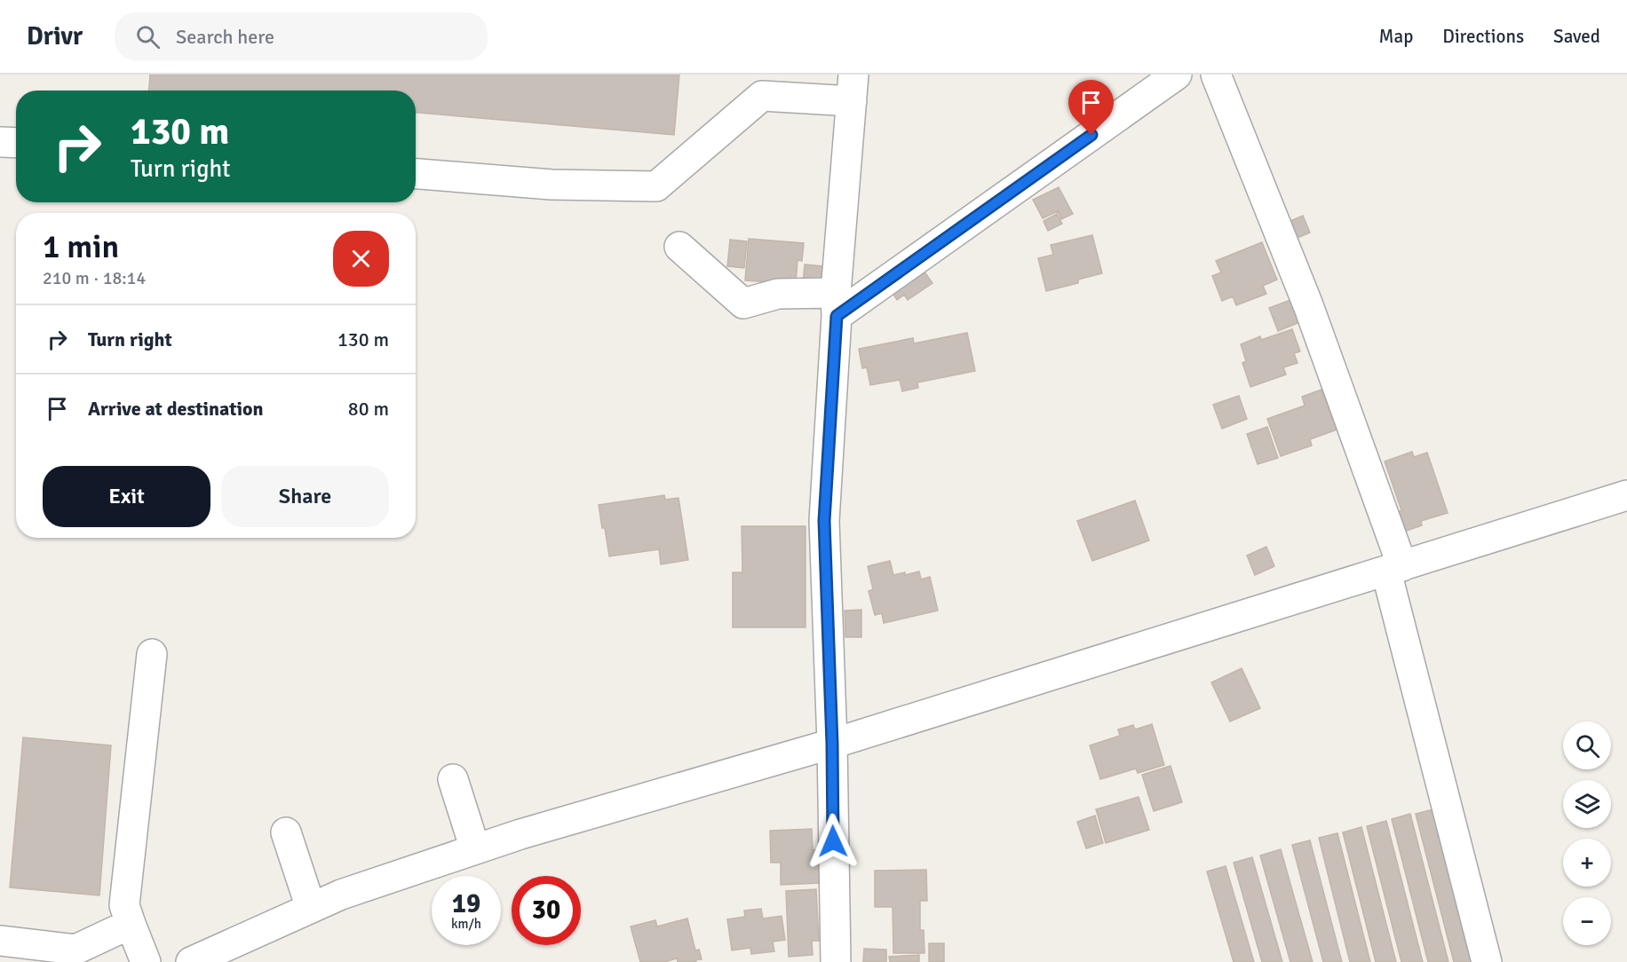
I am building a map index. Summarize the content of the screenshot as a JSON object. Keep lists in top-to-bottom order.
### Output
{
  "page": {
    "header": "Drivr",
    "search": "Search here",
    "nav": ["Map", "Directions", "Saved"],
    "turn": ["130 m", "Turn right"],
    "heading": ["1 min", "210 m · 18:14"],
    "list": [
      {
        "name": "Turn right",
        "value": "130 m"
      },
      {
        "name": "Arrive at destination",
        "value": "80 m"
      }
    ],
    "buttons": ["Exit", "Share"],
    "map_buttons": ["+", "−"],
    "speed": "19 km/h",
    "limit": "30"
  }
}
